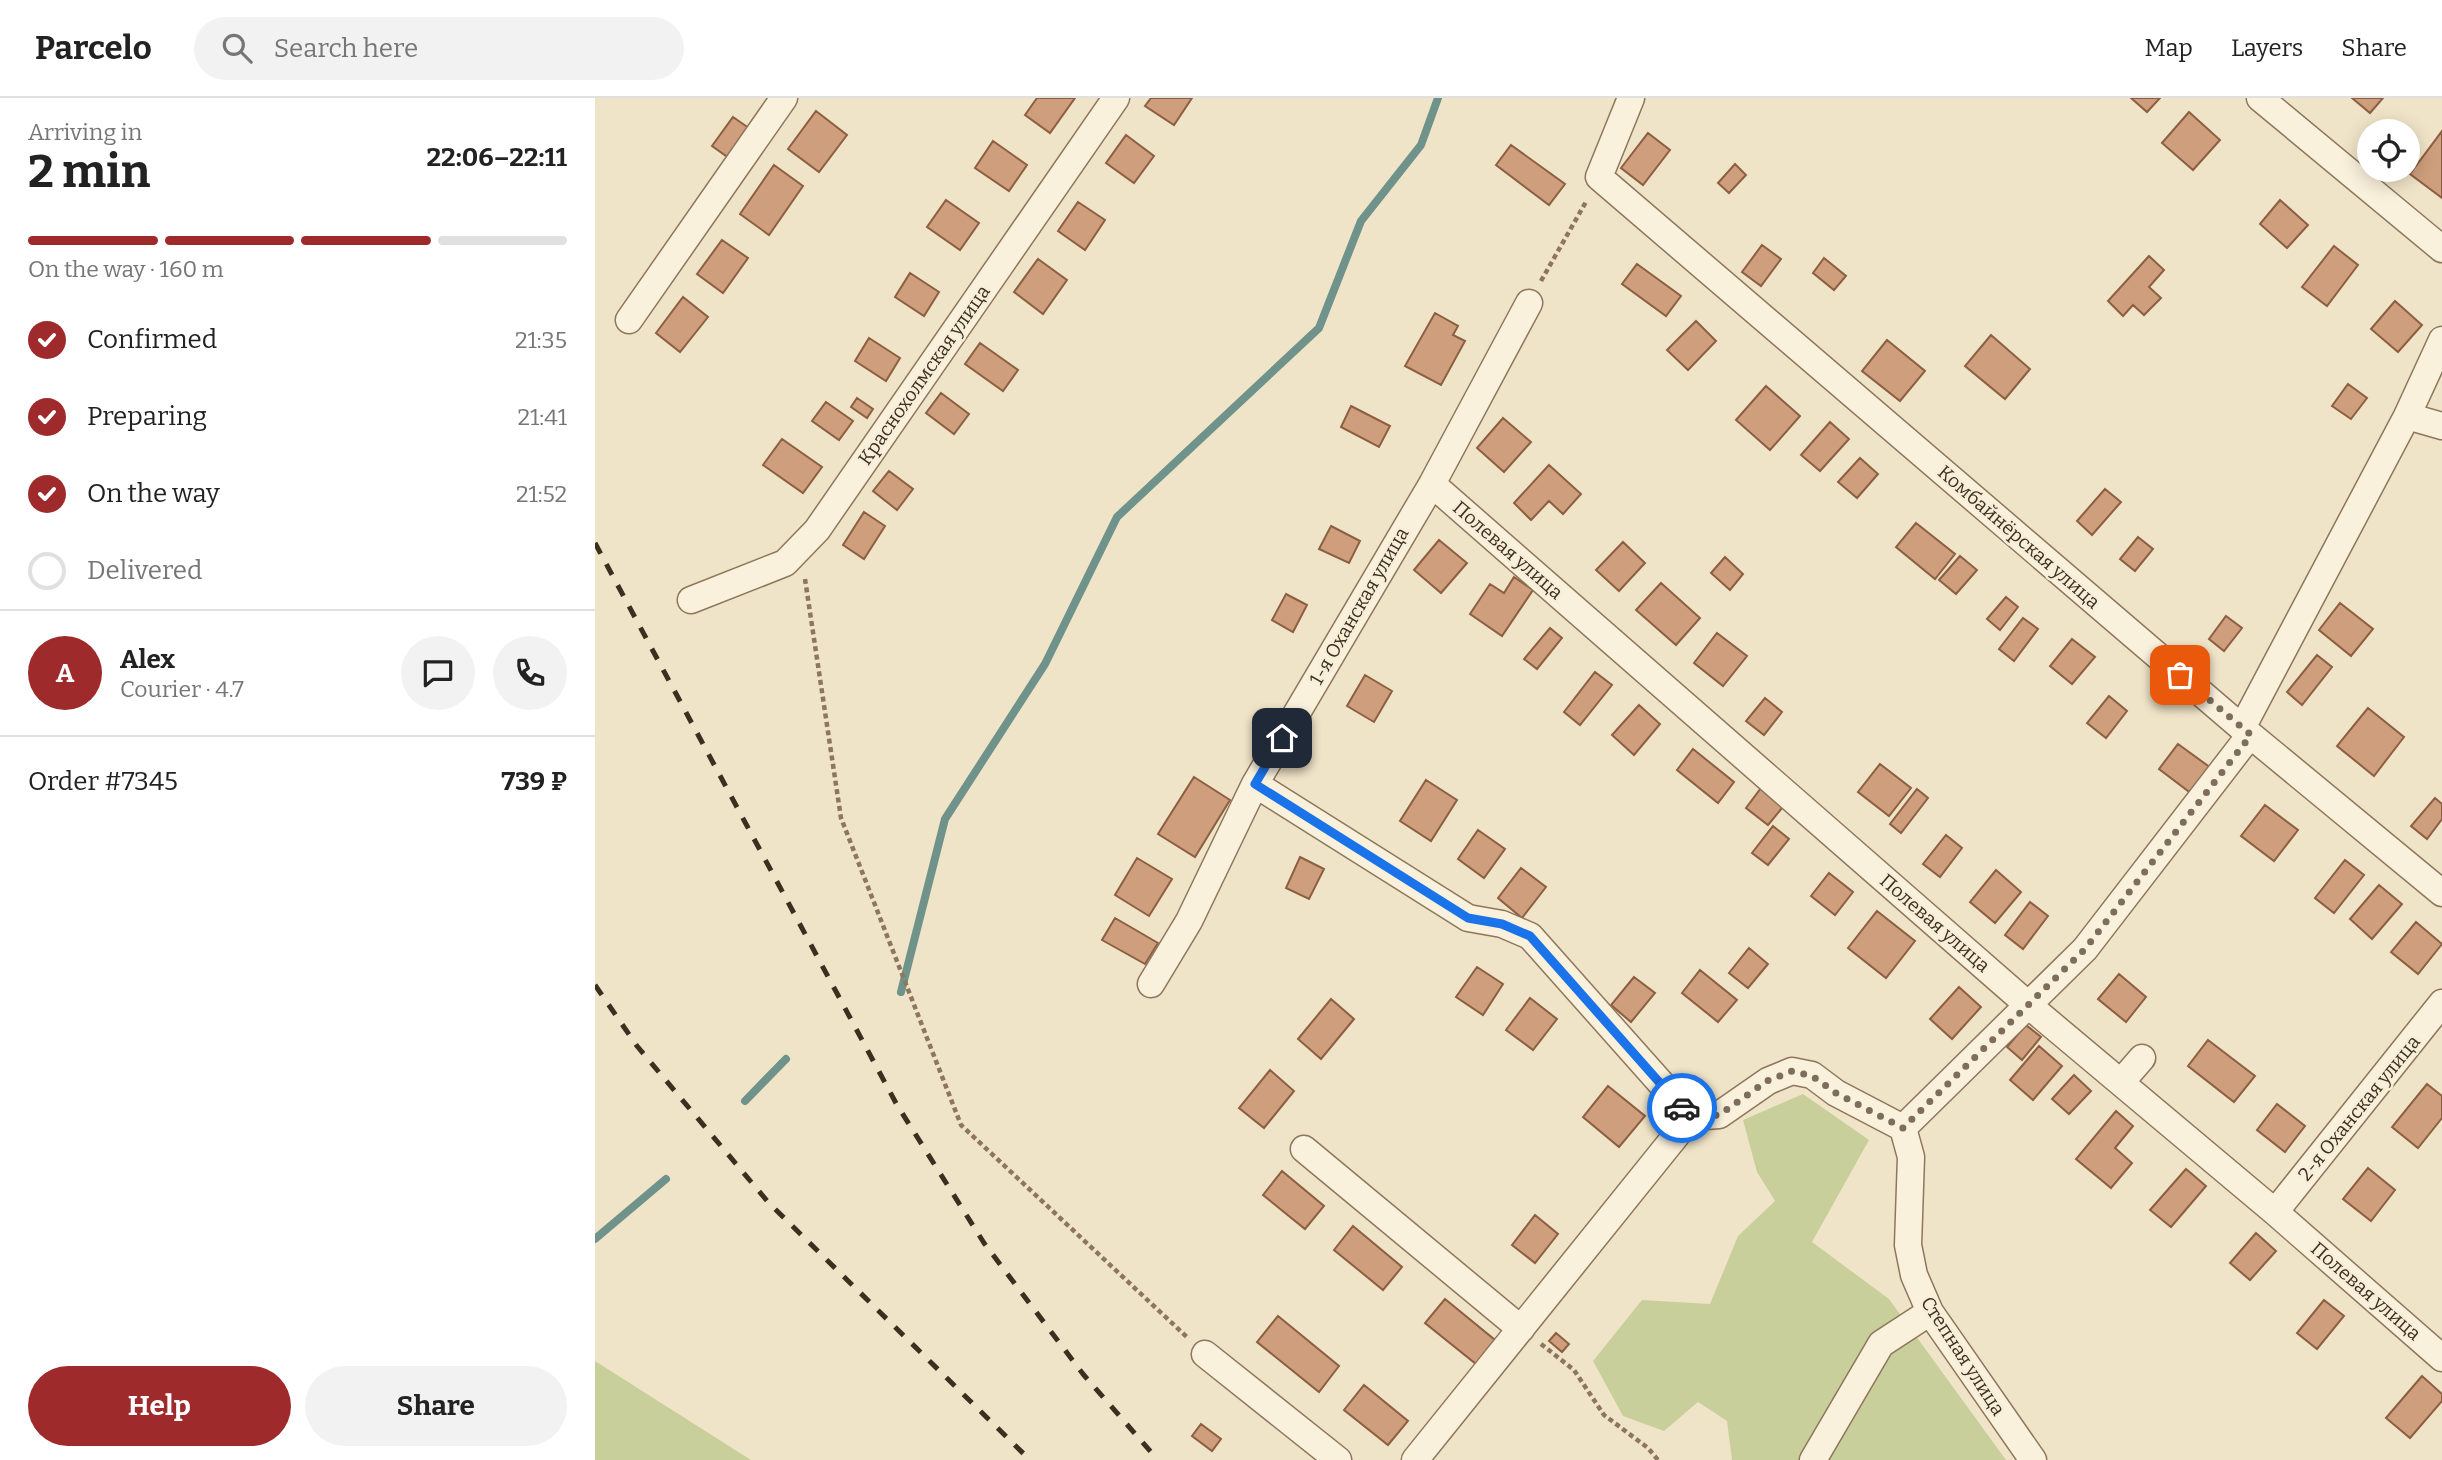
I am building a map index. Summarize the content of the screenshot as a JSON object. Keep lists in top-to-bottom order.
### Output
{
  "streets": {
    "street": [
      "Краснохолмская улица",
      "Комбайнёрская улица",
      "Полевая улица",
      "1-я Оханская улица",
      "2-я Оханская улица",
      "Степная улица"
    ]
  },
  "crossings": [
    ["Полевая улица", "1-я Оханская улица"],
    ["Полевая улица", "2-я Оханская улица"]
  ],
  "page": {
    "header": "Parcelo",
    "search": "Search here",
    "nav": ["Map", "Layers", "Share"],
    "heading": ["2 min", "Arriving in", "22:06–22:11"],
    "panel": [
      "Alex",
      "Courier · 4.7",
      "Order #7345",
      "739 ₽"
    ],
    "bar": "On the way · 160 m",
    "list": [
      ["Confirmed", "21:35"],
      ["Preparing", "21:41"],
      ["On the way", "21:52"],
      "Delivered"
    ],
    "round": "A",
    "buttons": ["Help", "Share"]
  }
}
